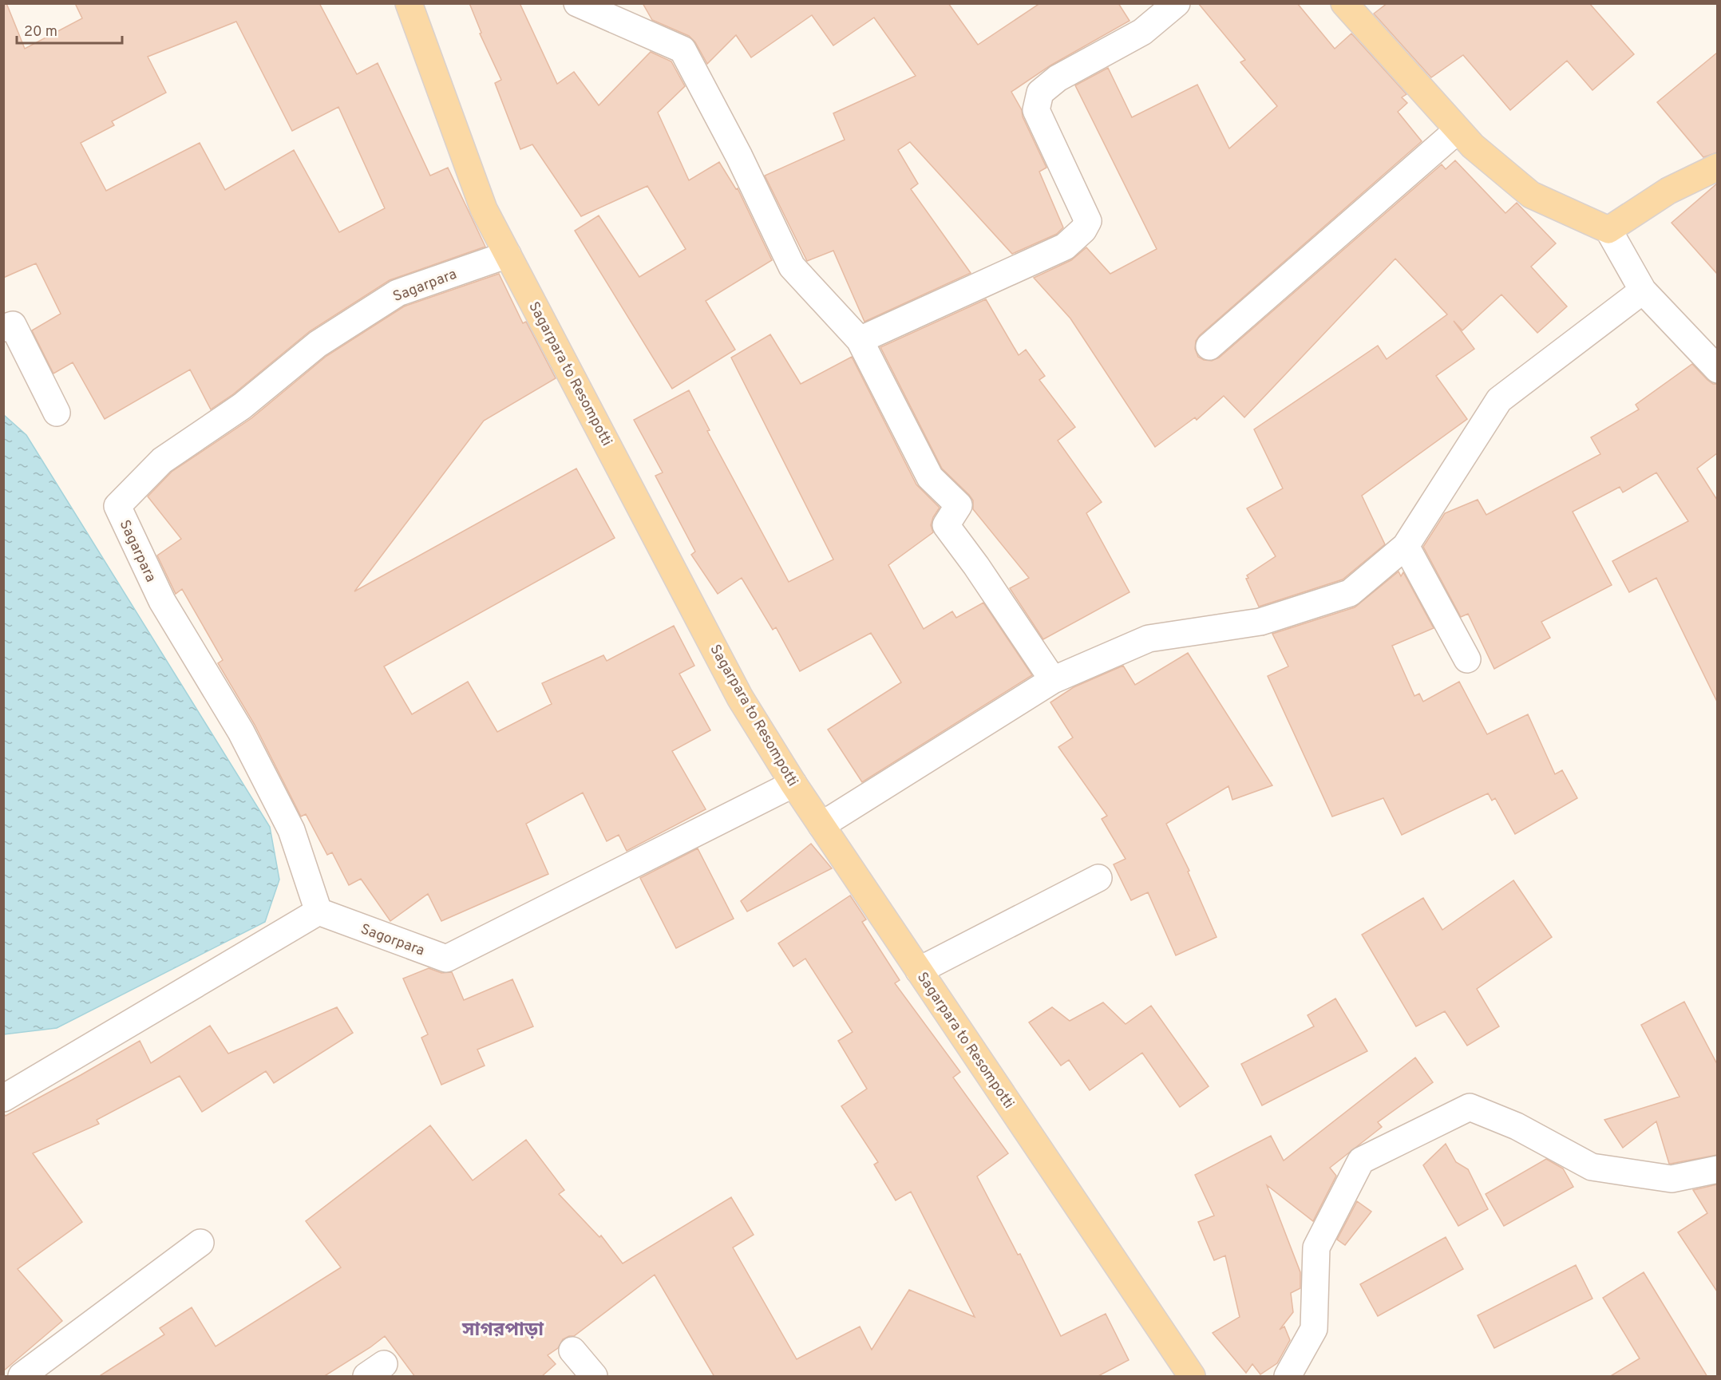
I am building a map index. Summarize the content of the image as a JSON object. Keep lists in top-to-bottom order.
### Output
{
  "streets": {
    "main road": ["Sagarpara to Resompotti"],
    "street": ["Sagarpara", "Sagorpara"]
  },
  "crossings": [
    ["Sagarpara", "Sagarpara to Resompotti"],
    ["Sagarpara", "Sagorpara"],
    ["Sagarpara to Resompotti", "Sagorpara"]
  ],
  "districts": ["সাগরপাড়া"],
  "scale_bar": "20 m"
}
